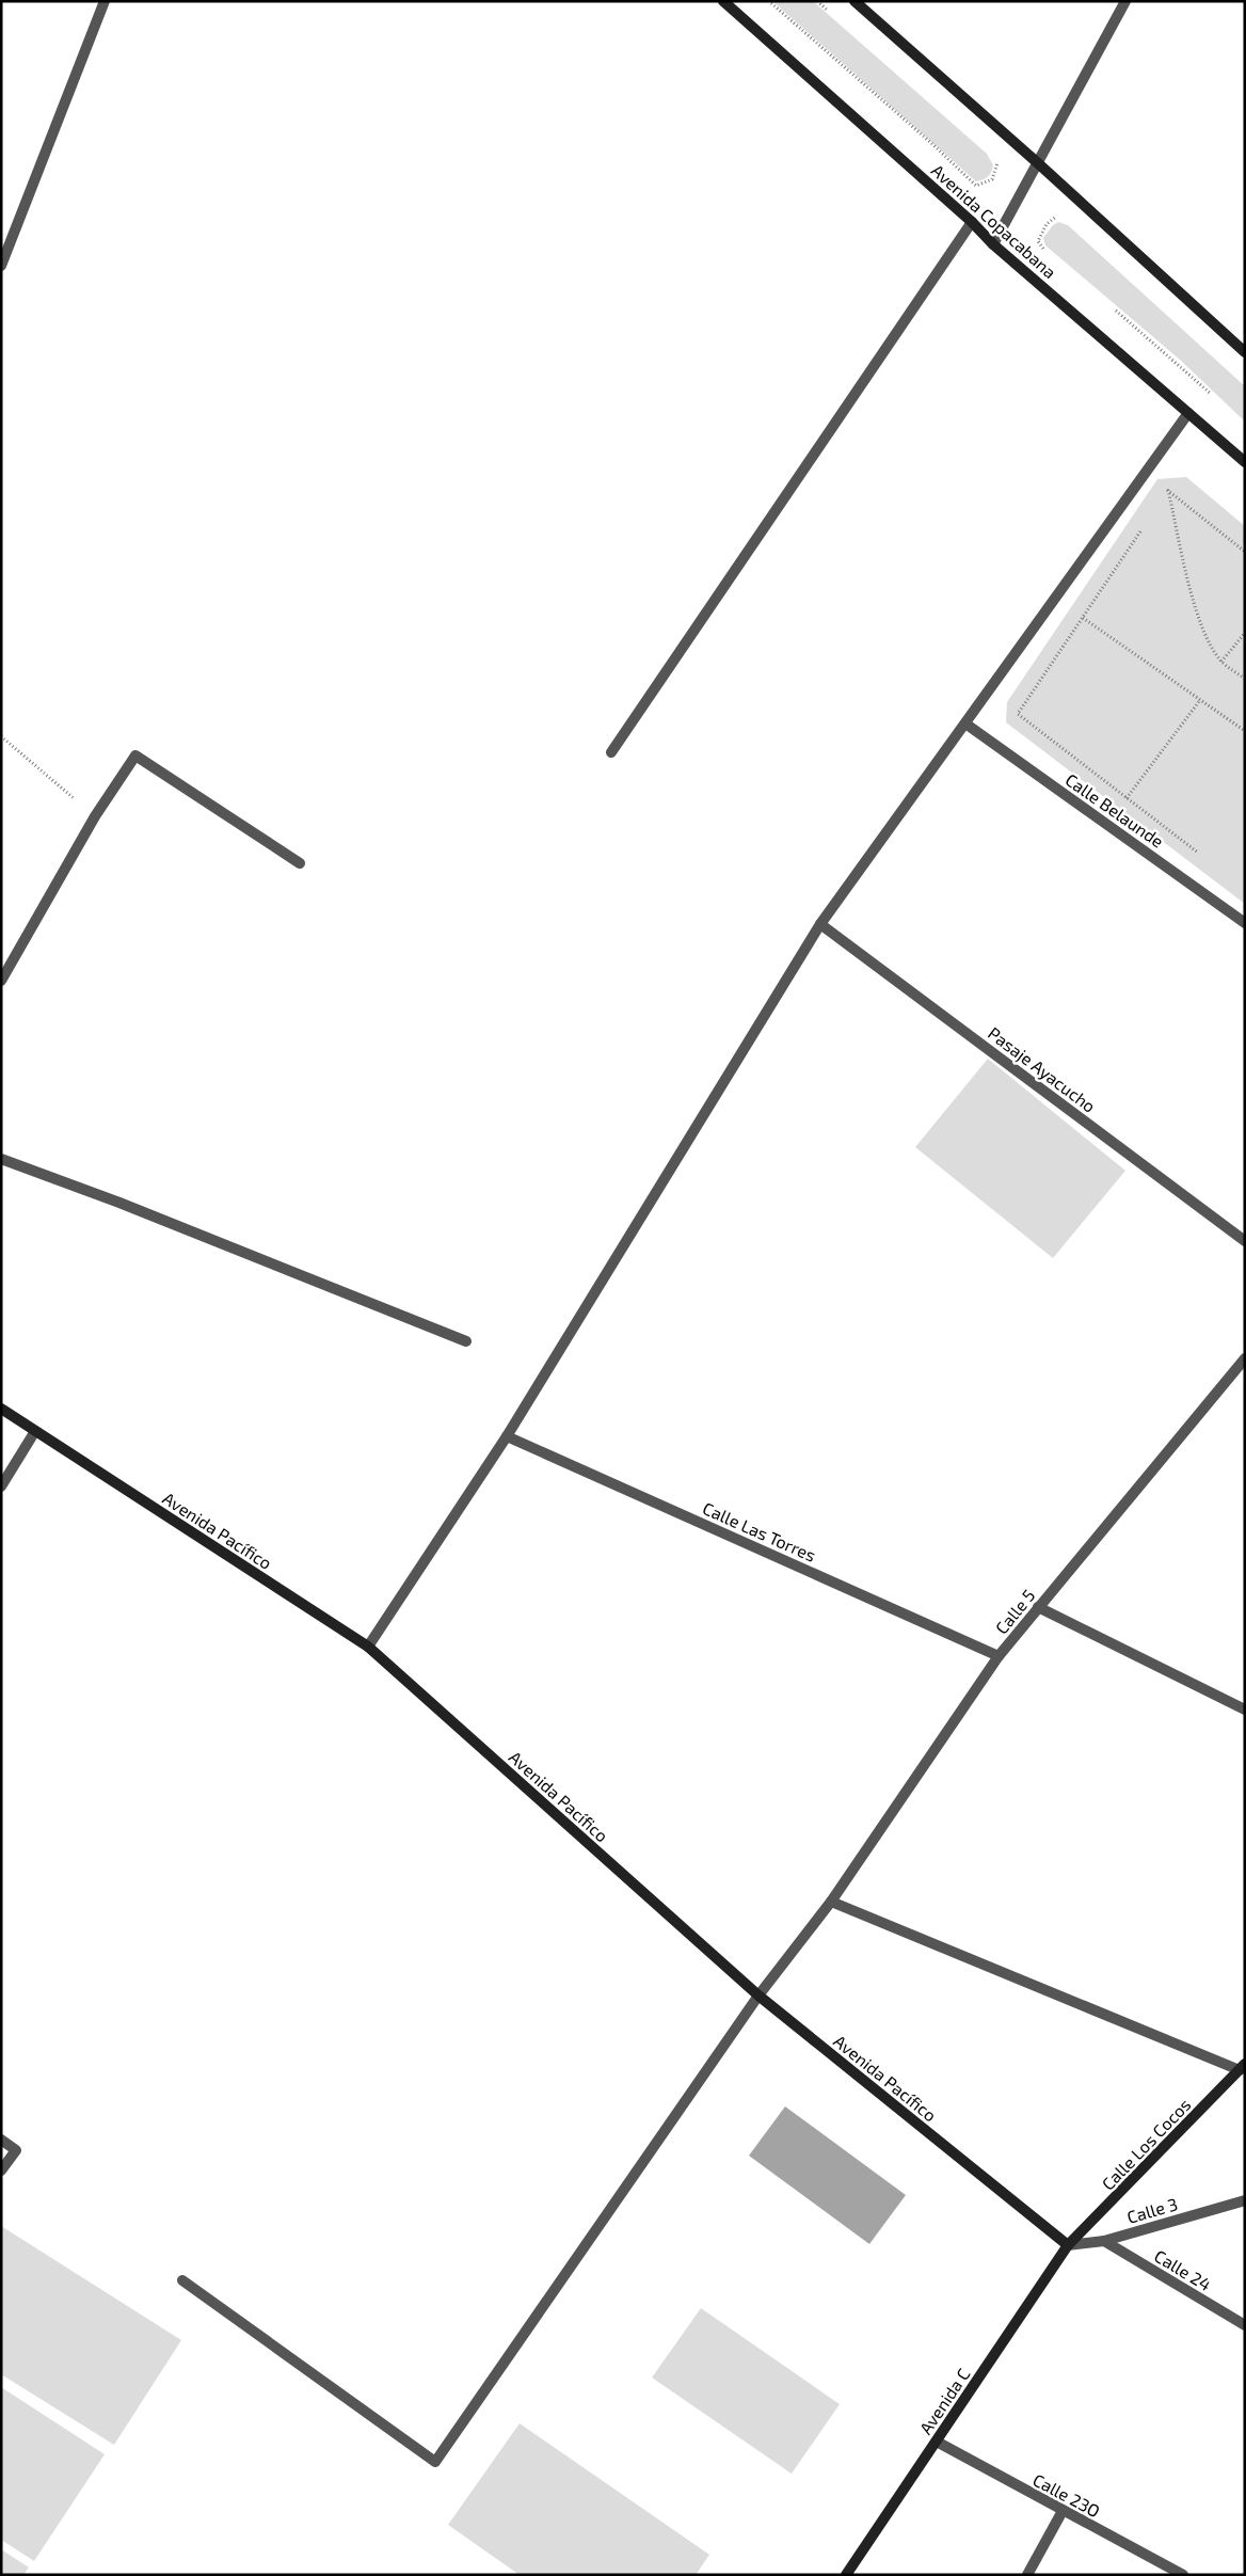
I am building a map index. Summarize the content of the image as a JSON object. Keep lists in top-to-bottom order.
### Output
{
  "streets": {
    "street": [
      "Avenida Copacabana",
      "Calle Belaunde",
      "Pasaje Ayacucho",
      "Avenida Pacífico",
      "Calle Las Torres",
      "Calle 5",
      "Calle Los Cocos",
      "Calle 3",
      "Calle 24",
      "Avenida C",
      "Calle 23O"
    ]
  },
  "crossings": [
    ["Avenida Pacífico", "Calle 5"],
    ["Avenida Pacífico", "Calle Los Cocos"],
    ["Avenida Pacífico", "Calle 3"],
    ["Avenida Pacífico", "Avenida C"],
    ["Calle Las Torres", "Calle 5"],
    ["Calle Los Cocos", "Calle 3"],
    ["Calle Los Cocos", "Avenida C"],
    ["Calle 3", "Calle 24"],
    ["Calle 3", "Avenida C"],
    ["Avenida C", "Calle 23O"]
  ]
}
